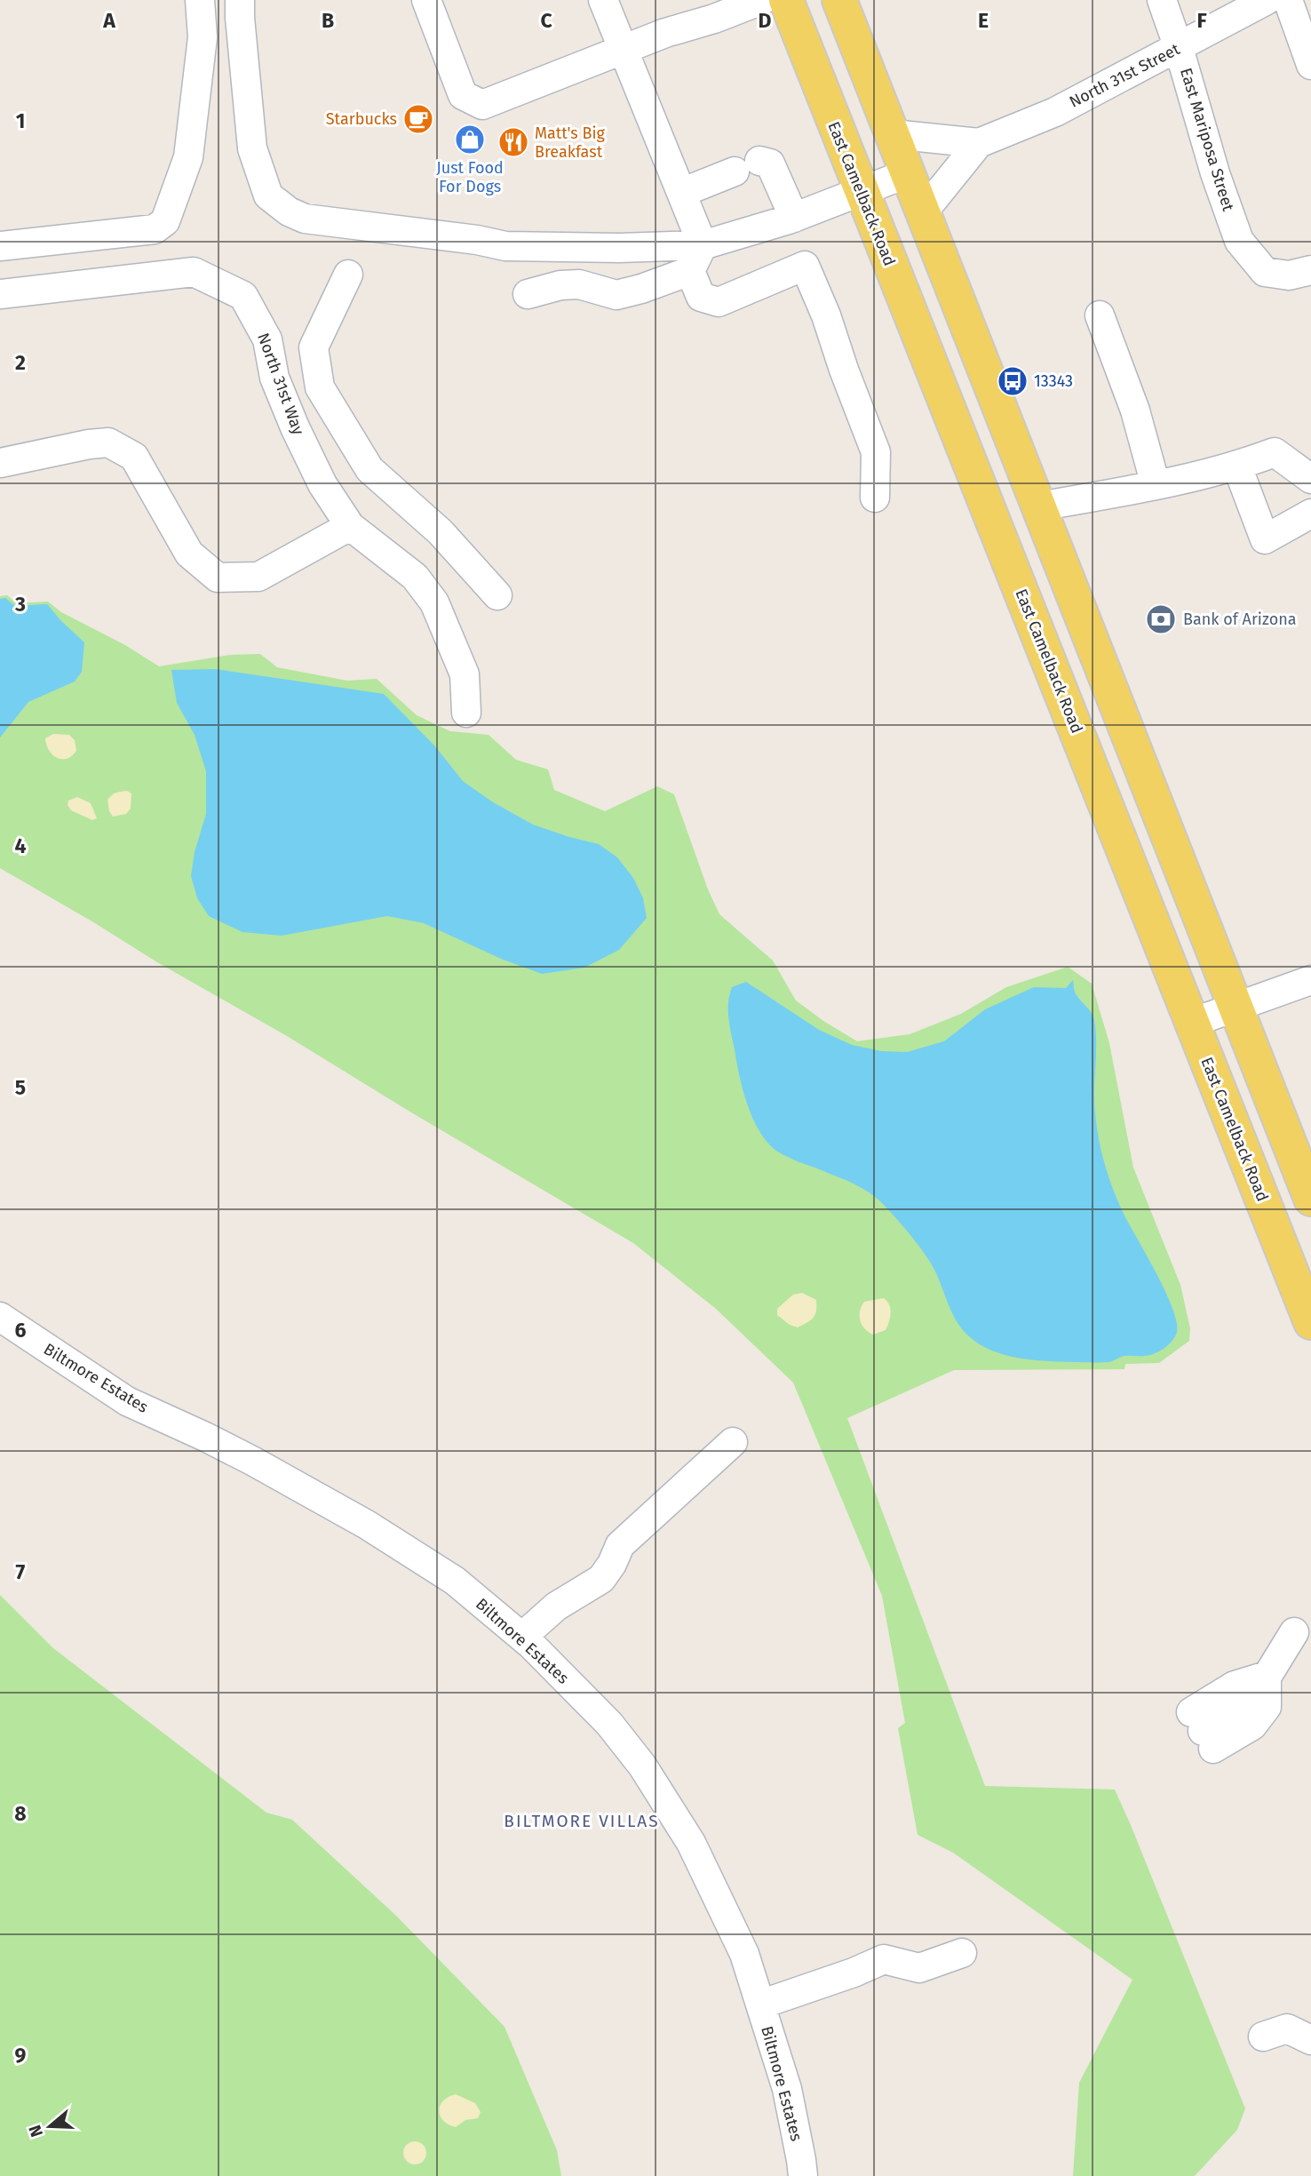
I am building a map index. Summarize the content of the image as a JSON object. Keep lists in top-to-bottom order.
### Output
{
  "streets": {
    "main road": ["East Camelback Road"],
    "street": [
      "North 31st Street",
      "East Mariposa Street",
      "North 31st Way",
      "Biltmore Estates"
    ]
  },
  "crossings": [
    ["North 31st Street", "East Mariposa Street"]
  ],
  "districts": ["BILTMORE VILLAS"],
  "places": {
    "cafe": ["Starbucks"],
    "shop": ["Just Food For Dogs"],
    "restaurant": ["Matt's Big Breakfast"],
    "bus stop": ["13343"],
    "bank": ["Bank of Arizona"]
  },
  "north": "left",
  "grid": {
    "columns": [
      "A",
      "B",
      "C",
      "D",
      "E",
      "F"
    ],
    "rows": [
      "1",
      "2",
      "3",
      "4",
      "5",
      "6",
      "7",
      "8",
      "9"
    ]
  }
}
